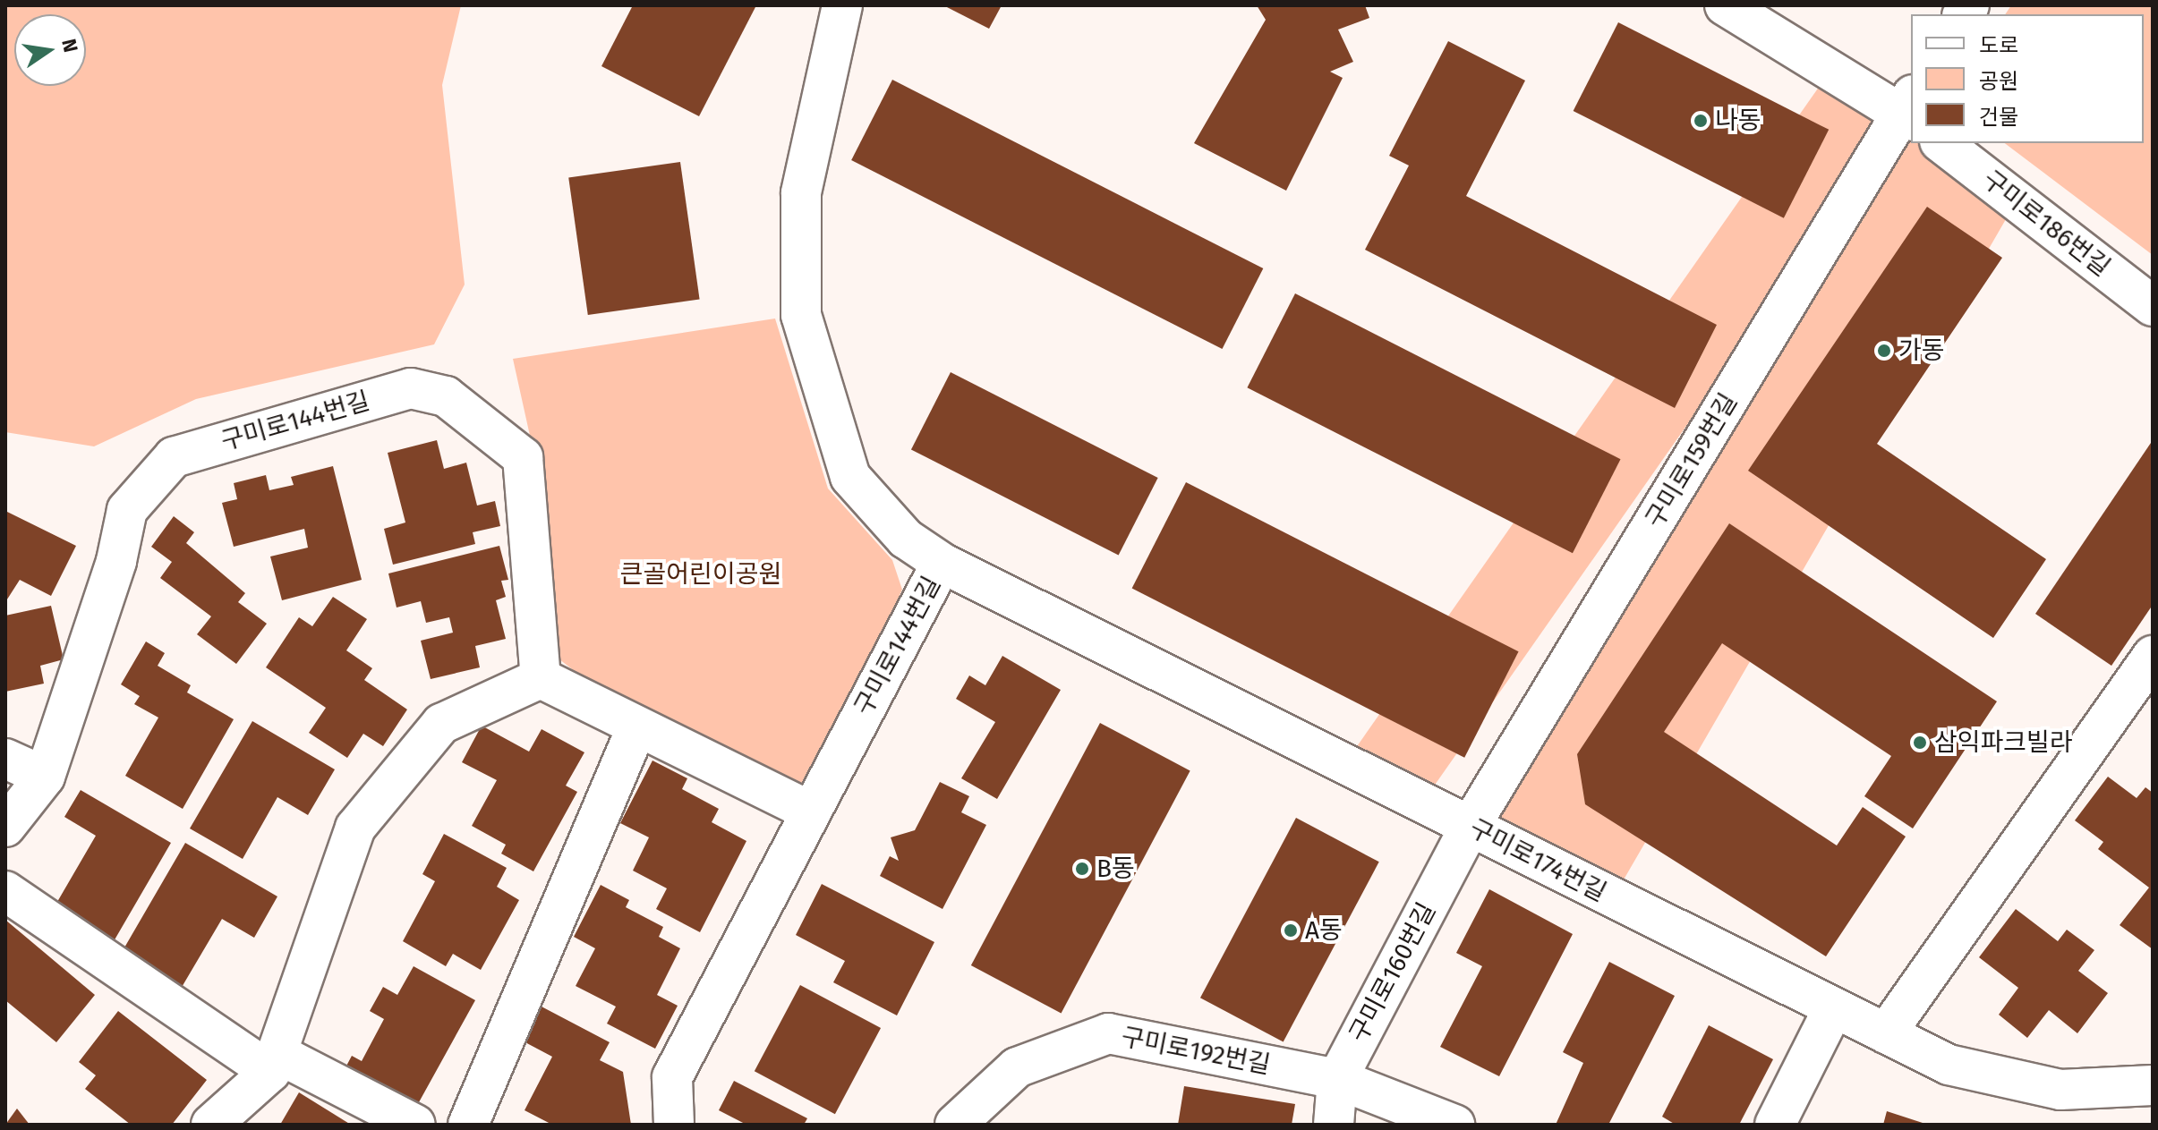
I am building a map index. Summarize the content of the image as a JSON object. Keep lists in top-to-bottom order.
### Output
{
  "streets": {
    "street": [
      "구미로186번길",
      "구미로144번길",
      "구미로159번길",
      "구미로174번길",
      "구미로160번길",
      "구미로192번길"
    ]
  },
  "crossings": [
    ["구미로144번길", "구미로174번길"],
    ["구미로159번길", "구미로174번길"],
    ["구미로159번길", "구미로160번길"],
    ["구미로174번길", "구미로160번길"],
    ["구미로160번길", "구미로192번길"]
  ],
  "parks": ["큰골어린이공원"],
  "places": [
    "나동",
    "가동",
    "삼익파크빌라",
    "B동",
    "A동"
  ],
  "legend": ["도로", "공원", "건물"],
  "north": "right"
}
